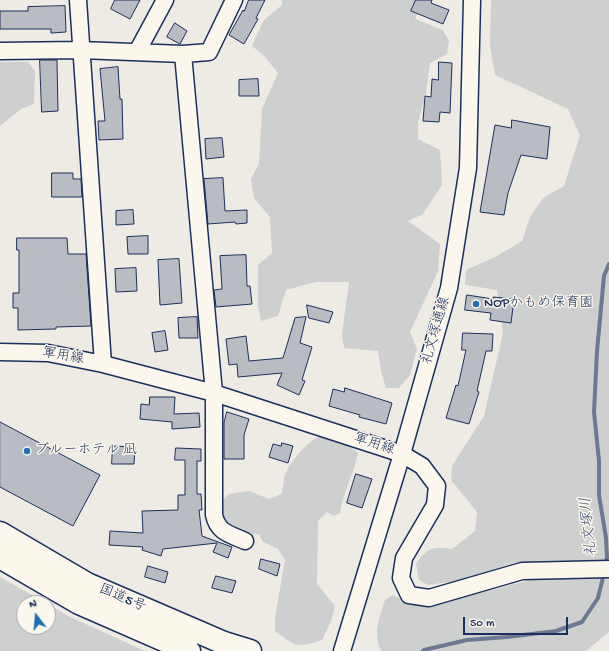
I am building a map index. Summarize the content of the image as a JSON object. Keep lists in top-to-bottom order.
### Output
{
  "streets": {
    "highway": ["国道5号"],
    "street": ["礼文塚通線", "軍用線"]
  },
  "crossings": [
    ["礼文塚通線", "軍用線"]
  ],
  "water": ["礼文塚川"],
  "places": ["NOPかもめ保育園", "ブルーホテル 凪"],
  "scale_bar": "50 m",
  "north": "top"
}
